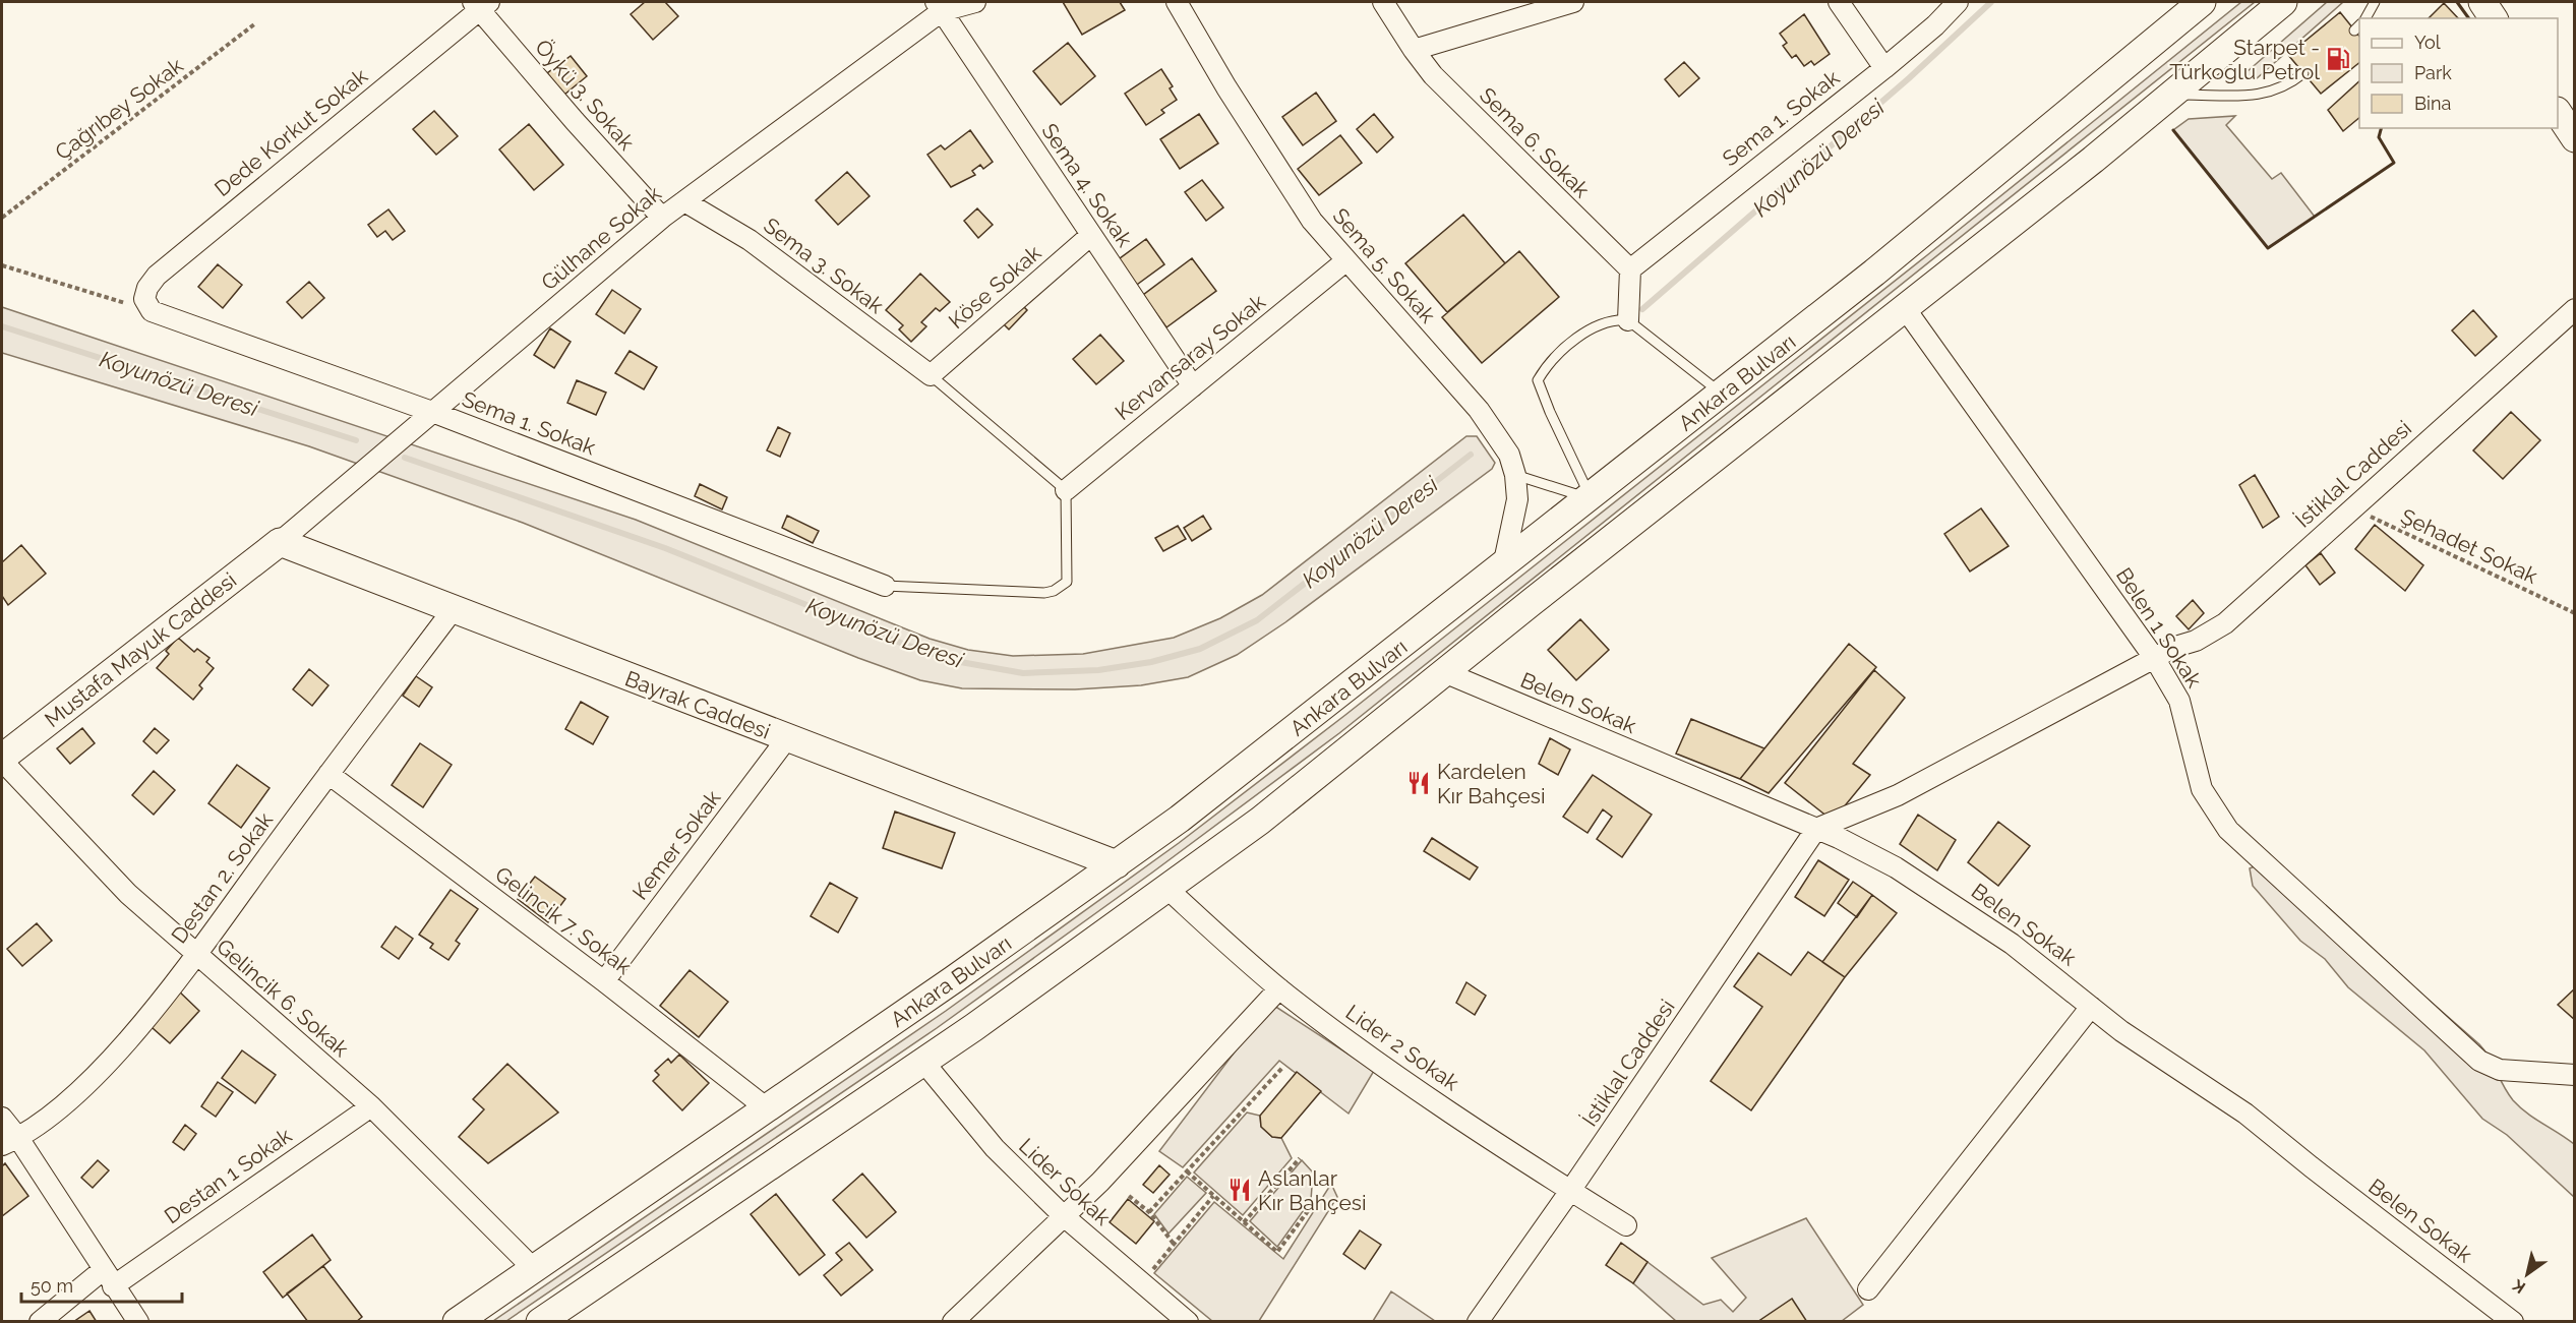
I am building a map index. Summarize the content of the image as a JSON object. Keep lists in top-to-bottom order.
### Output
{
  "streets": {
    "main road": ["Ankara Bulvarı", "Mustafa Mayuk Caddesi", "Bayrak Caddesi"],
    "street": [
      "Öykü 3. Sokak",
      "Sema 1. Sokak",
      "Dede Korkut Sokak",
      "Sema 6. Sokak",
      "Sema 4. Sokak",
      "Gülhane Sokak",
      "Sema 3. Sokak",
      "Sema 5. Sokak",
      "Köse Sokak",
      "Kervansaray Sokak",
      "İstiklal Caddesi",
      "Belen 1 Sokak",
      "Belen Sokak",
      "Kemer Sokak",
      "Destan 2. Sokak",
      "Gelincik 7. Sokak",
      "Gelincik 6. Sokak",
      "Lider 2 Sokak",
      "Destan 1 Sokak",
      "Lider Sokak"
    ],
    "path": ["Çağrıbey Sokak", "Şehadet Sokak"]
  },
  "crossings": [
    ["Öykü 3. Sokak", "Dede Korkut Sokak"],
    ["Öykü 3. Sokak", "Gülhane Sokak"],
    ["Sema 1. Sokak", "Dede Korkut Sokak"],
    ["Sema 1. Sokak", "Sema 6. Sokak"],
    ["Sema 1. Sokak", "Gülhane Sokak"],
    ["Sema 4. Sokak", "Gülhane Sokak"],
    ["Sema 4. Sokak", "Köse Sokak"],
    ["Sema 4. Sokak", "Kervansaray Sokak"],
    ["Gülhane Sokak", "Sema 3. Sokak"],
    ["Gülhane Sokak", "Mustafa Mayuk Caddesi"],
    ["Gülhane Sokak", "Bayrak Caddesi"],
    ["Sema 3. Sokak", "Köse Sokak"],
    ["Sema 5. Sokak", "Kervansaray Sokak"],
    ["Sema 5. Sokak", "Ankara Bulvarı"],
    ["Ankara Bulvarı", "Bayrak Caddesi"],
    ["Ankara Bulvarı", "Gelincik 7. Sokak"],
    ["Ankara Bulvarı", "Gelincik 6. Sokak"],
    ["İstiklal Caddesi", "Şehadet Sokak"],
    ["İstiklal Caddesi", "Belen 1 Sokak"],
    ["İstiklal Caddesi", "Belen Sokak"],
    ["İstiklal Caddesi", "Lider 2 Sokak"],
    ["Mustafa Mayuk Caddesi", "Bayrak Caddesi"],
    ["Mustafa Mayuk Caddesi", "Gelincik 6. Sokak"],
    ["Bayrak Caddesi", "Kemer Sokak"],
    ["Bayrak Caddesi", "Destan 2. Sokak"],
    ["Kemer Sokak", "Gelincik 7. Sokak"],
    ["Destan 2. Sokak", "Gelincik 7. Sokak"],
    ["Destan 2. Sokak", "Gelincik 6. Sokak"],
    ["Gelincik 6. Sokak", "Destan 1 Sokak"]
  ],
  "water": ["Koyunözü Deresi"],
  "places": {
    "fuel station": ["Starpet - Türkoğlu Petrol"],
    "restaurant": ["Kardelen Kır Bahçesi", "Aslanlar Kır Bahçesi"]
  },
  "legend": ["Yol", "Park", "Bina"],
  "scale_bar": "50 m",
  "north": "bottom left"
}
